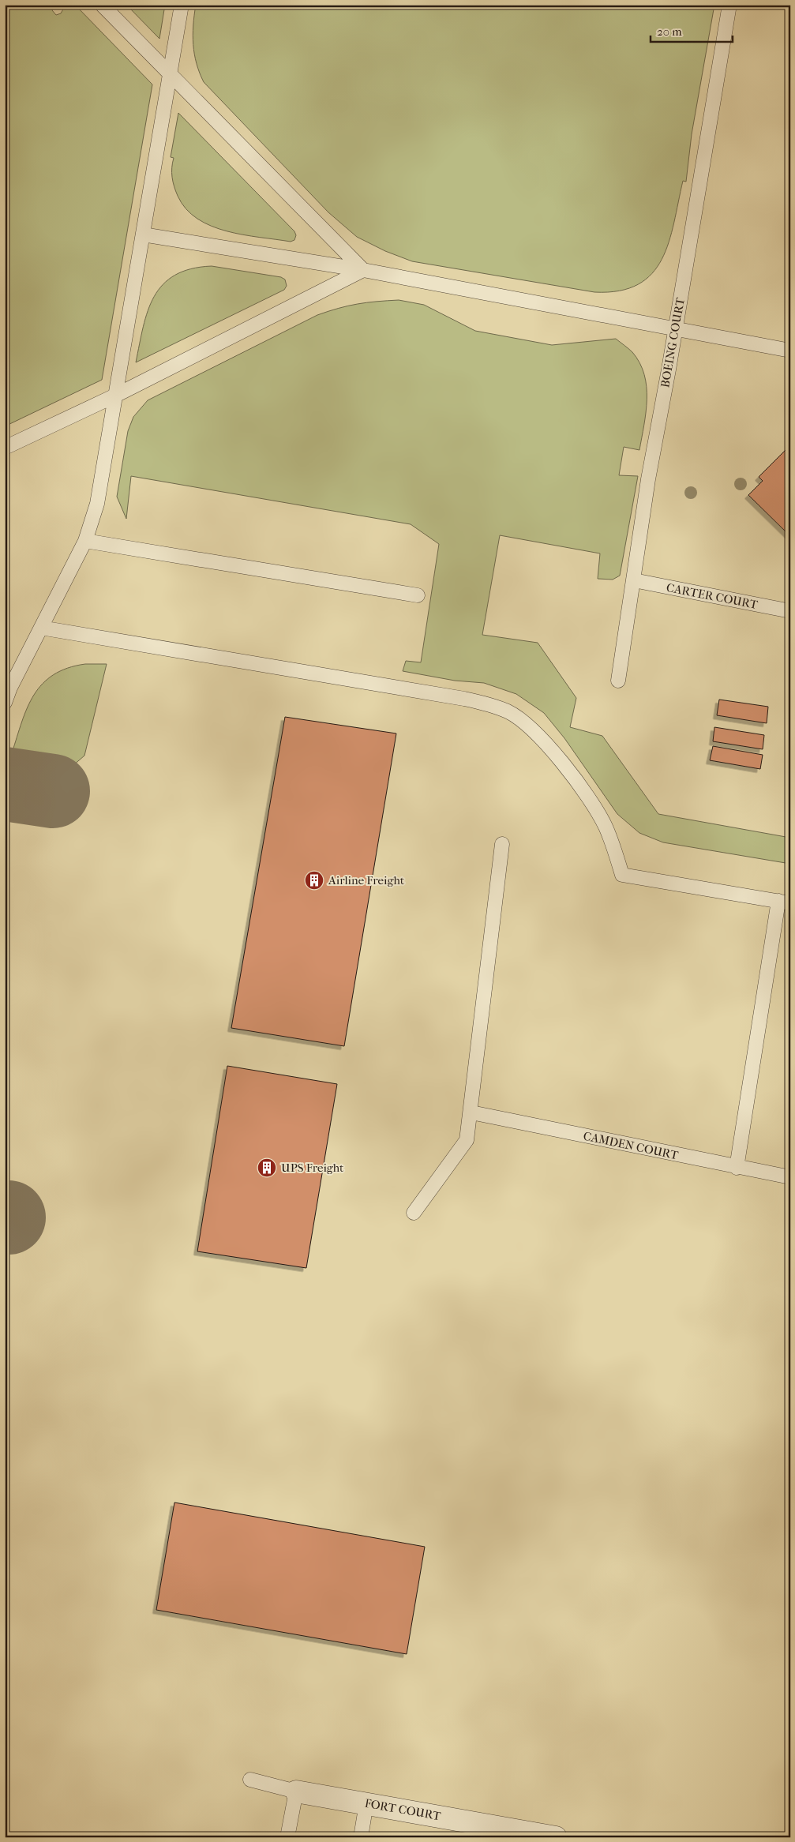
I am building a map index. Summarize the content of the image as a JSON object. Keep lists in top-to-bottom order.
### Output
{
  "streets": {
    "street": ["FORT COURT"],
    "lane": ["BOEING COURT", "CARTER COURT", "CAMDEN COURT"]
  },
  "crossings": [
    ["BOEING COURT", "CARTER COURT"]
  ],
  "places": {
    "building": ["Airline Freight", "UPS Freight"]
  },
  "scale_bar": "20 m"
}
